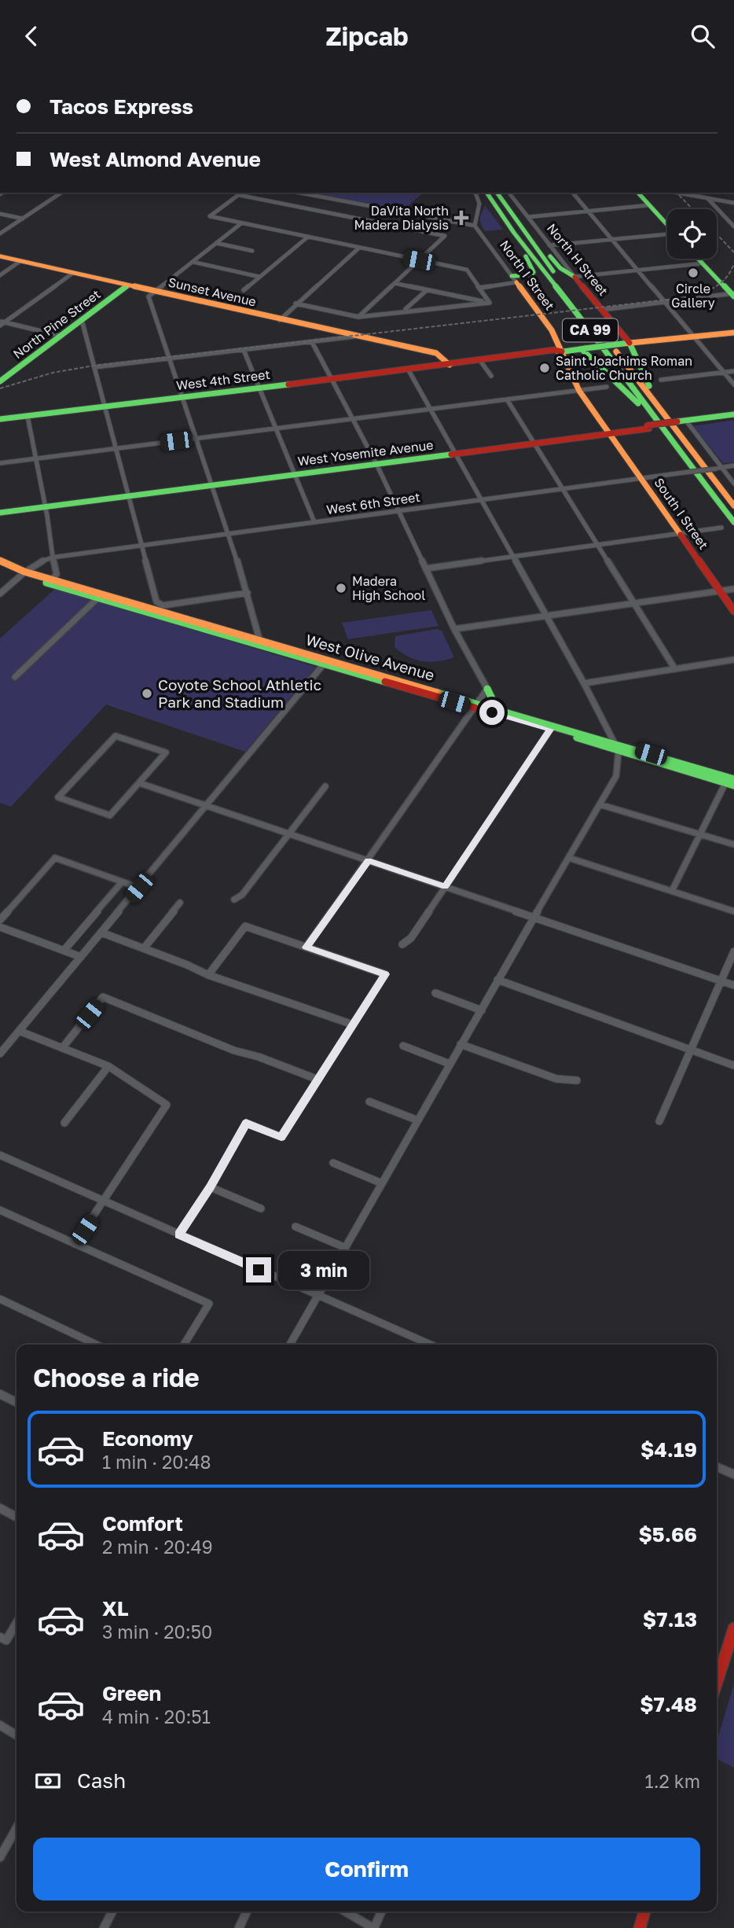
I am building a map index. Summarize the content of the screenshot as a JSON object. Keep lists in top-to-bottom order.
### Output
{
  "streets": {
    "main road": [
      "North H Street",
      "North I Street",
      "Sunset Avenue",
      "North Pine Street",
      "CA 99",
      "West 4th Street",
      "West Yosemite Avenue",
      "South I Street",
      "West Olive Avenue"
    ],
    "street": ["West 6th Street"]
  },
  "crossings": [
    ["North H Street", "CA 99"],
    ["North H Street", "West 4th Street"],
    ["North I Street", "West 4th Street"],
    ["North I Street", "West Yosemite Avenue"],
    ["North I Street", "South I Street"],
    ["Sunset Avenue", "North Pine Street"],
    ["Sunset Avenue", "West 4th Street"],
    ["West Yosemite Avenue", "South I Street"],
    ["West 6th Street", "South I Street"],
    ["West 6th Street", "West Olive Avenue"]
  ],
  "places": {
    "health": ["DaVita North Madera Dialysis"],
    "other": [
      "Circle Gallery",
      "Saint Joachims Roman Catholic Church",
      "Madera High School",
      "Coyote School Athletic Park and Stadium"
    ]
  },
  "page": {
    "header": "Zipcab",
    "banner": ["Tacos Express", "West Almond Avenue"],
    "bubble": "3 min",
    "heading": "Choose a ride",
    "list": [
      {
        "name": "Economy",
        "note": "1 min · 20:48",
        "value": "$4.19"
      },
      {
        "name": "Comfort",
        "note": "2 min · 20:49",
        "value": "$5.66"
      },
      {
        "name": "XL",
        "note": "3 min · 20:50",
        "value": "$7.13"
      },
      {
        "name": "Green",
        "note": "4 min · 20:51",
        "value": "$7.48"
      }
    ],
    "pay": ["Cash", "1.2 km"],
    "buttons": "Confirm"
  }
}
